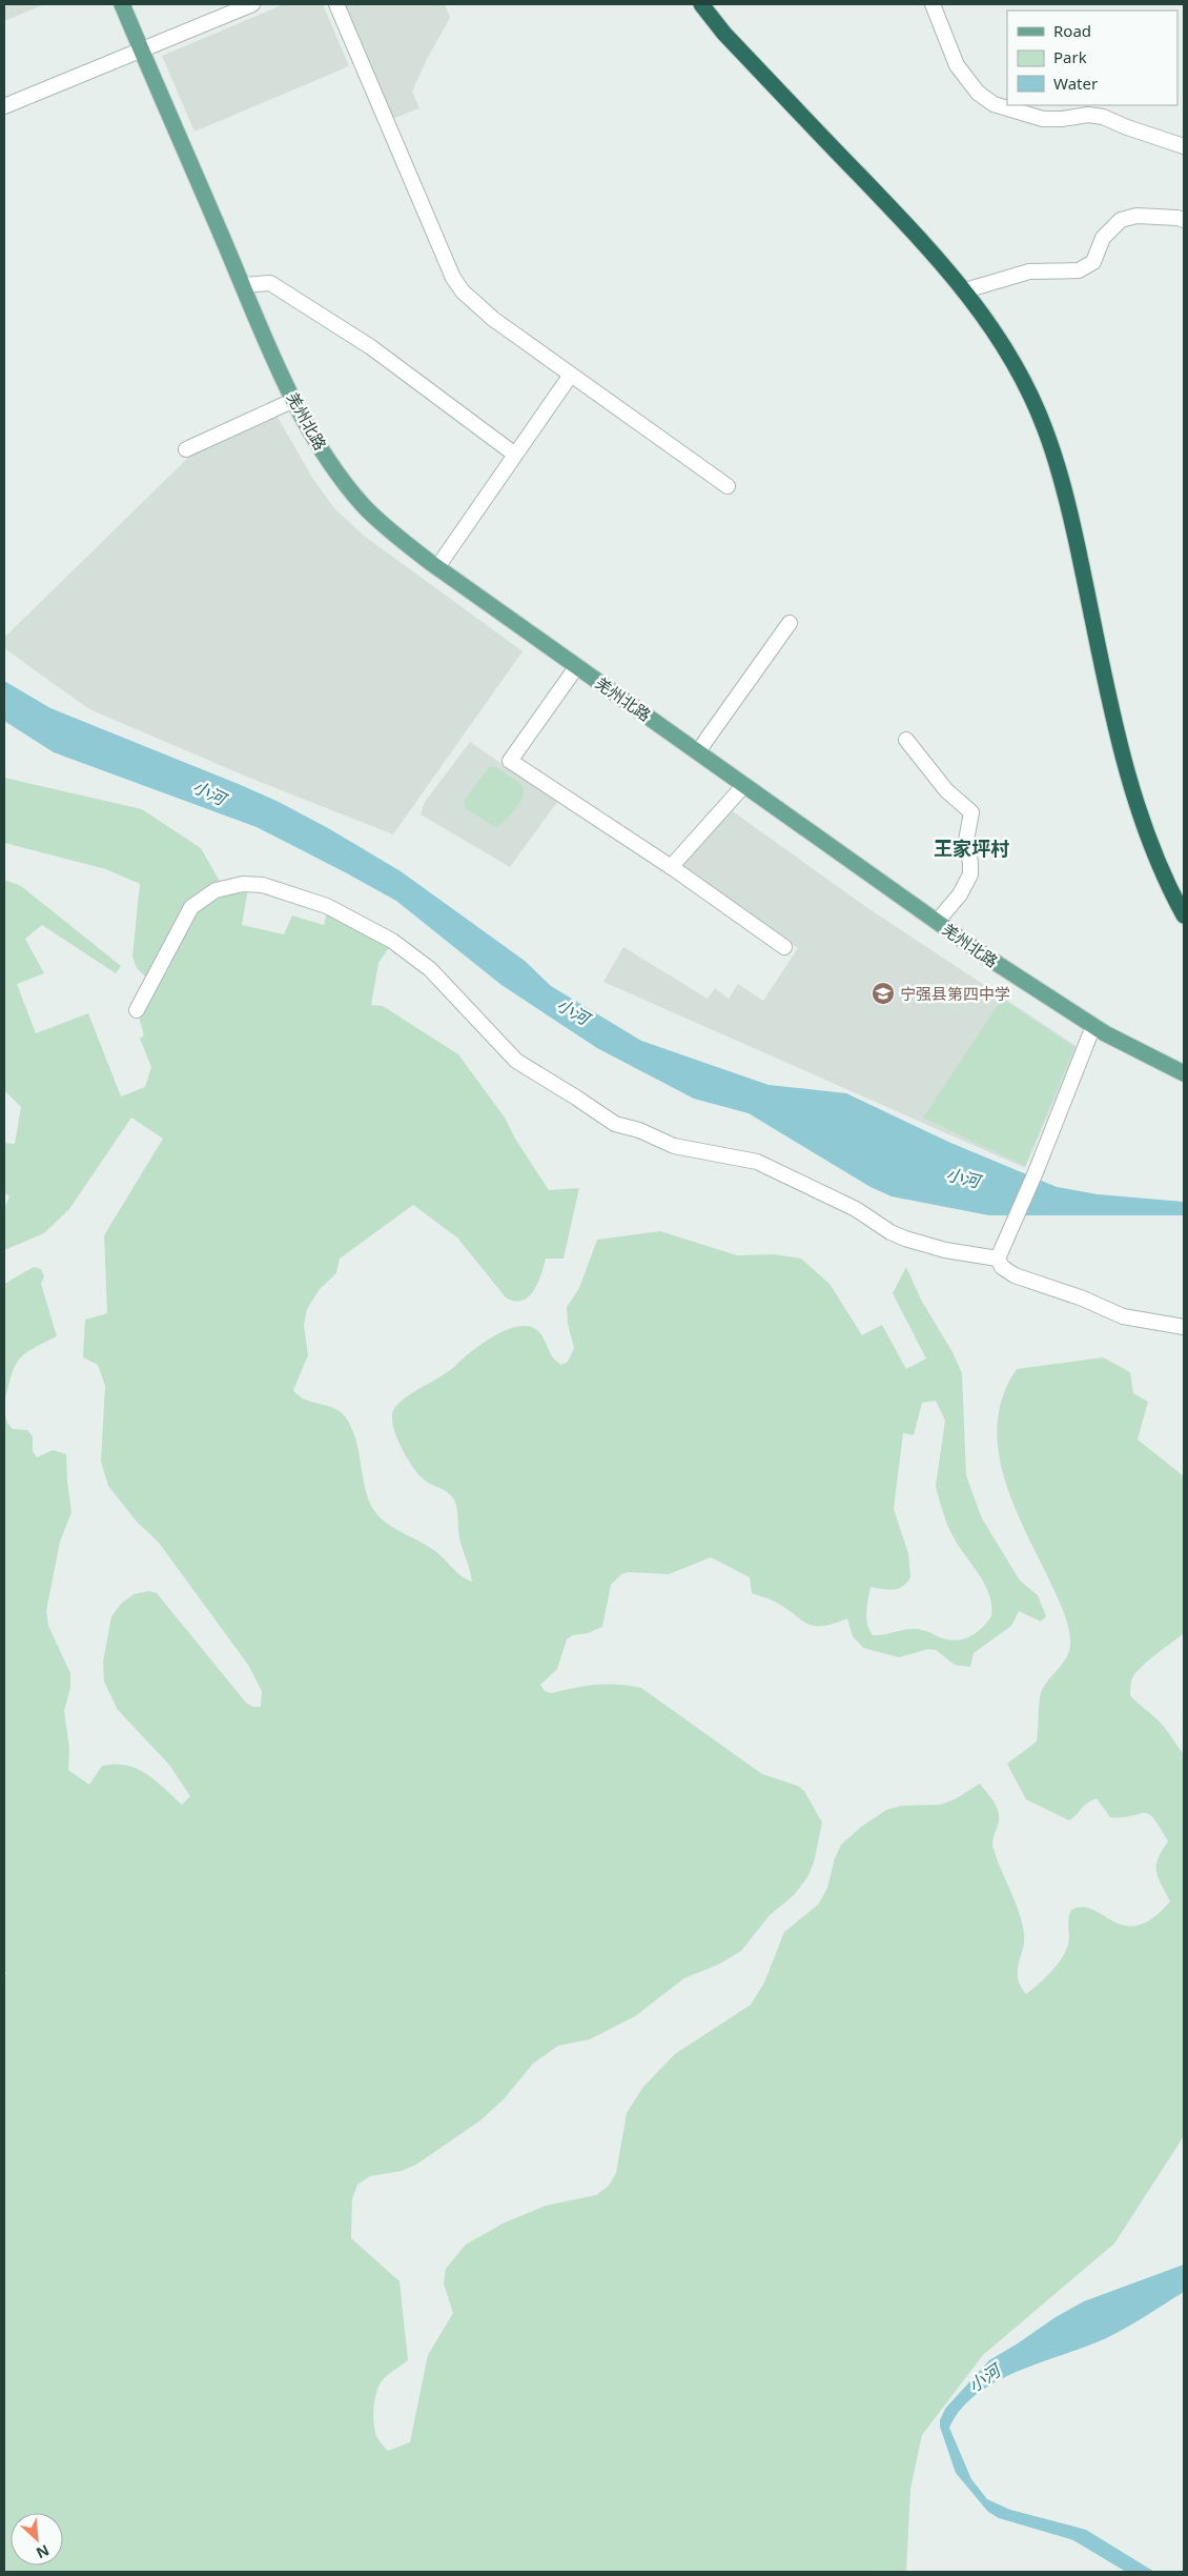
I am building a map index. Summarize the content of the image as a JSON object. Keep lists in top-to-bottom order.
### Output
{
  "streets": {
    "main road": ["羌州北路"]
  },
  "districts": ["王家坪村"],
  "water": ["小河"],
  "places": {
    "school or university": ["宁强县第四中学"]
  },
  "legend": ["Road", "Park", "Water"],
  "north": "bottom right"
}
